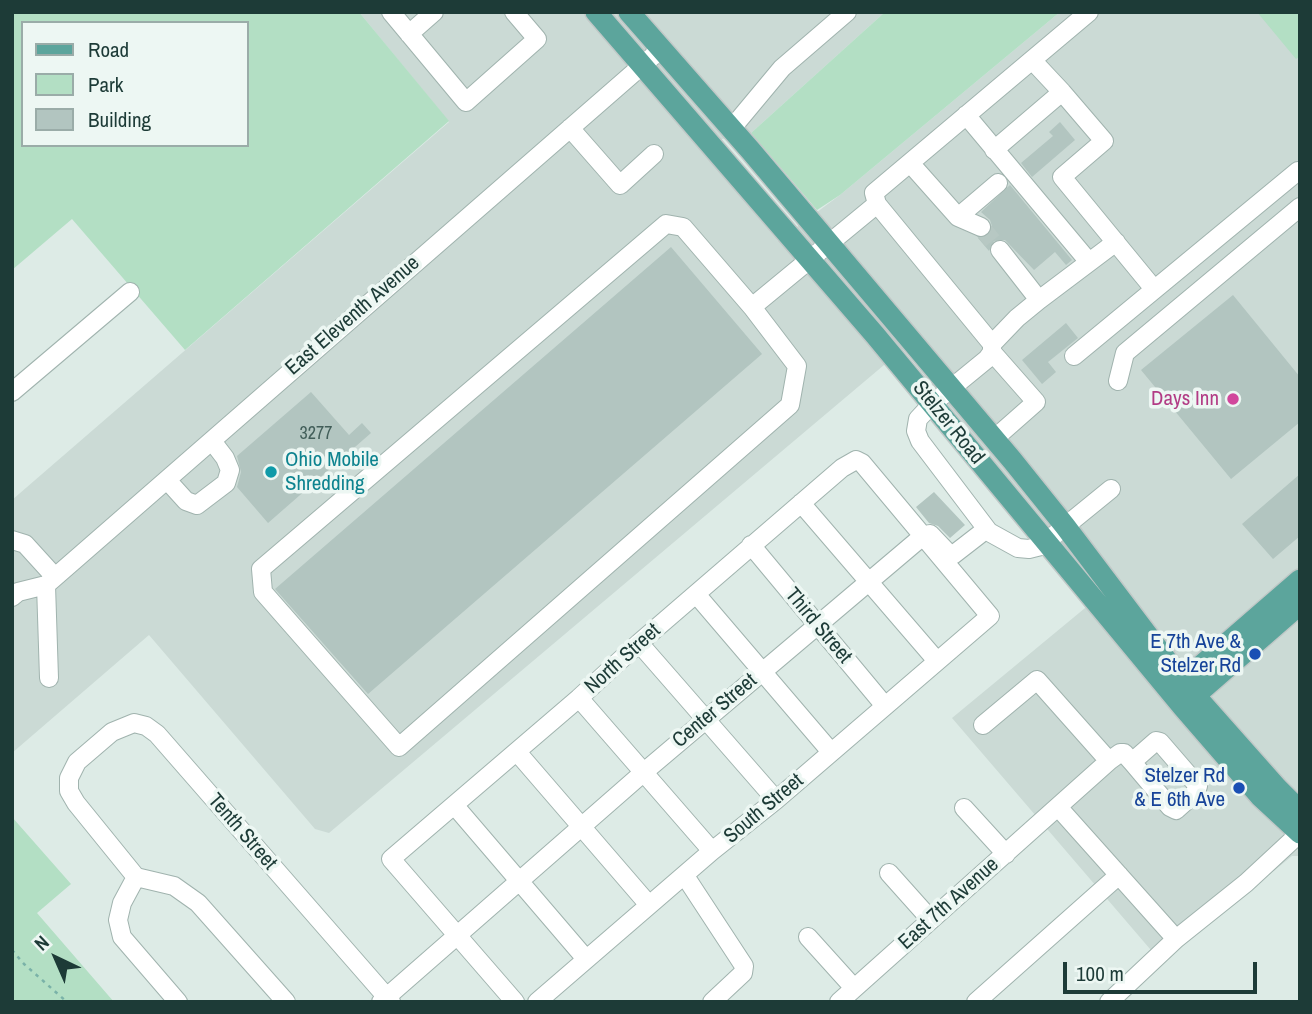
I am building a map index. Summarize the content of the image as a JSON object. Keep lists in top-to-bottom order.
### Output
{
  "streets": {
    "main road": ["Stelzer Road"],
    "street": [
      "East Eleventh Avenue",
      "Third Street",
      "North Street",
      "Center Street",
      "South Street",
      "Tenth Street",
      "East 7th Avenue"
    ]
  },
  "crossings": [
    ["East Eleventh Avenue", "Stelzer Road"],
    ["Third Street", "North Street"],
    ["Third Street", "Center Street"],
    ["Third Street", "South Street"],
    ["North Street", "Center Street"],
    ["North Street", "South Street"],
    ["Center Street", "South Street"],
    ["Center Street", "Tenth Street"]
  ],
  "places": [
    "Days Inn",
    "Ohio Mobile Shredding",
    "E 7th Ave & Stelzer Rd",
    "Stelzer Rd & E 6th Ave"
  ],
  "house_numbers": ["3277"],
  "legend": ["Road", "Park", "Building"],
  "scale_bar": "100 m",
  "north": "top left"
}
